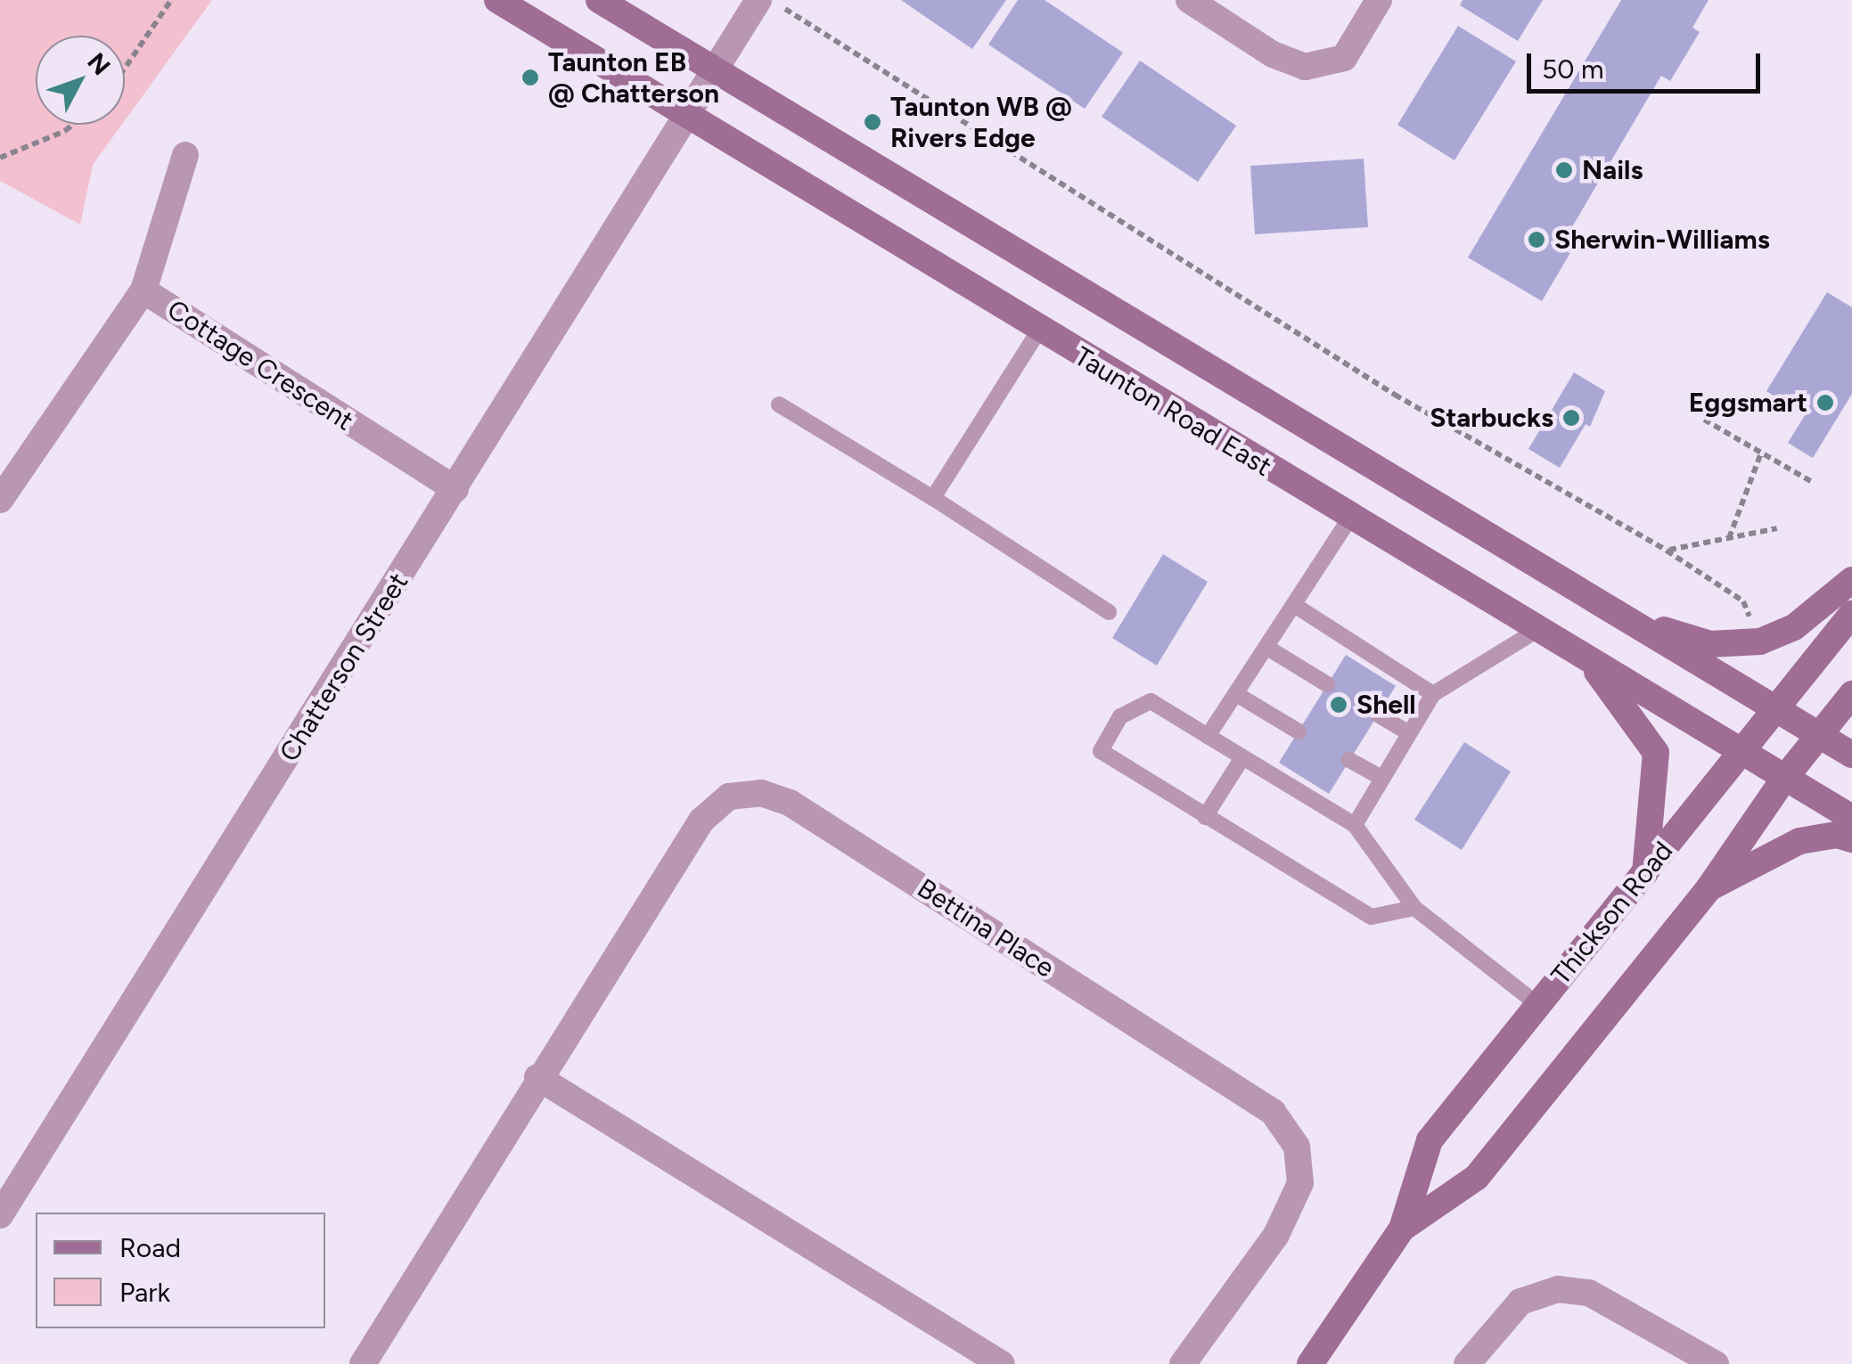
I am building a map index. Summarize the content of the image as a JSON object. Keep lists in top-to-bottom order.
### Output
{
  "streets": {
    "main road": ["Taunton Road East", "Thickson Road"],
    "street": ["Cottage Crescent", "Chatterson Street", "Bettina Place"]
  },
  "crossings": [
    ["Cottage Crescent", "Chatterson Street"],
    ["Taunton Road East", "Chatterson Street"],
    ["Taunton Road East", "Thickson Road"]
  ],
  "places": [
    "Taunton EB @ Chatterson",
    "Taunton WB @ Rivers Edge",
    "Nails",
    "Sherwin-Williams",
    "Eggsmart",
    "Starbucks",
    "Shell"
  ],
  "legend": ["Road", "Park"],
  "scale_bar": "50 m",
  "north": "top right"
}
